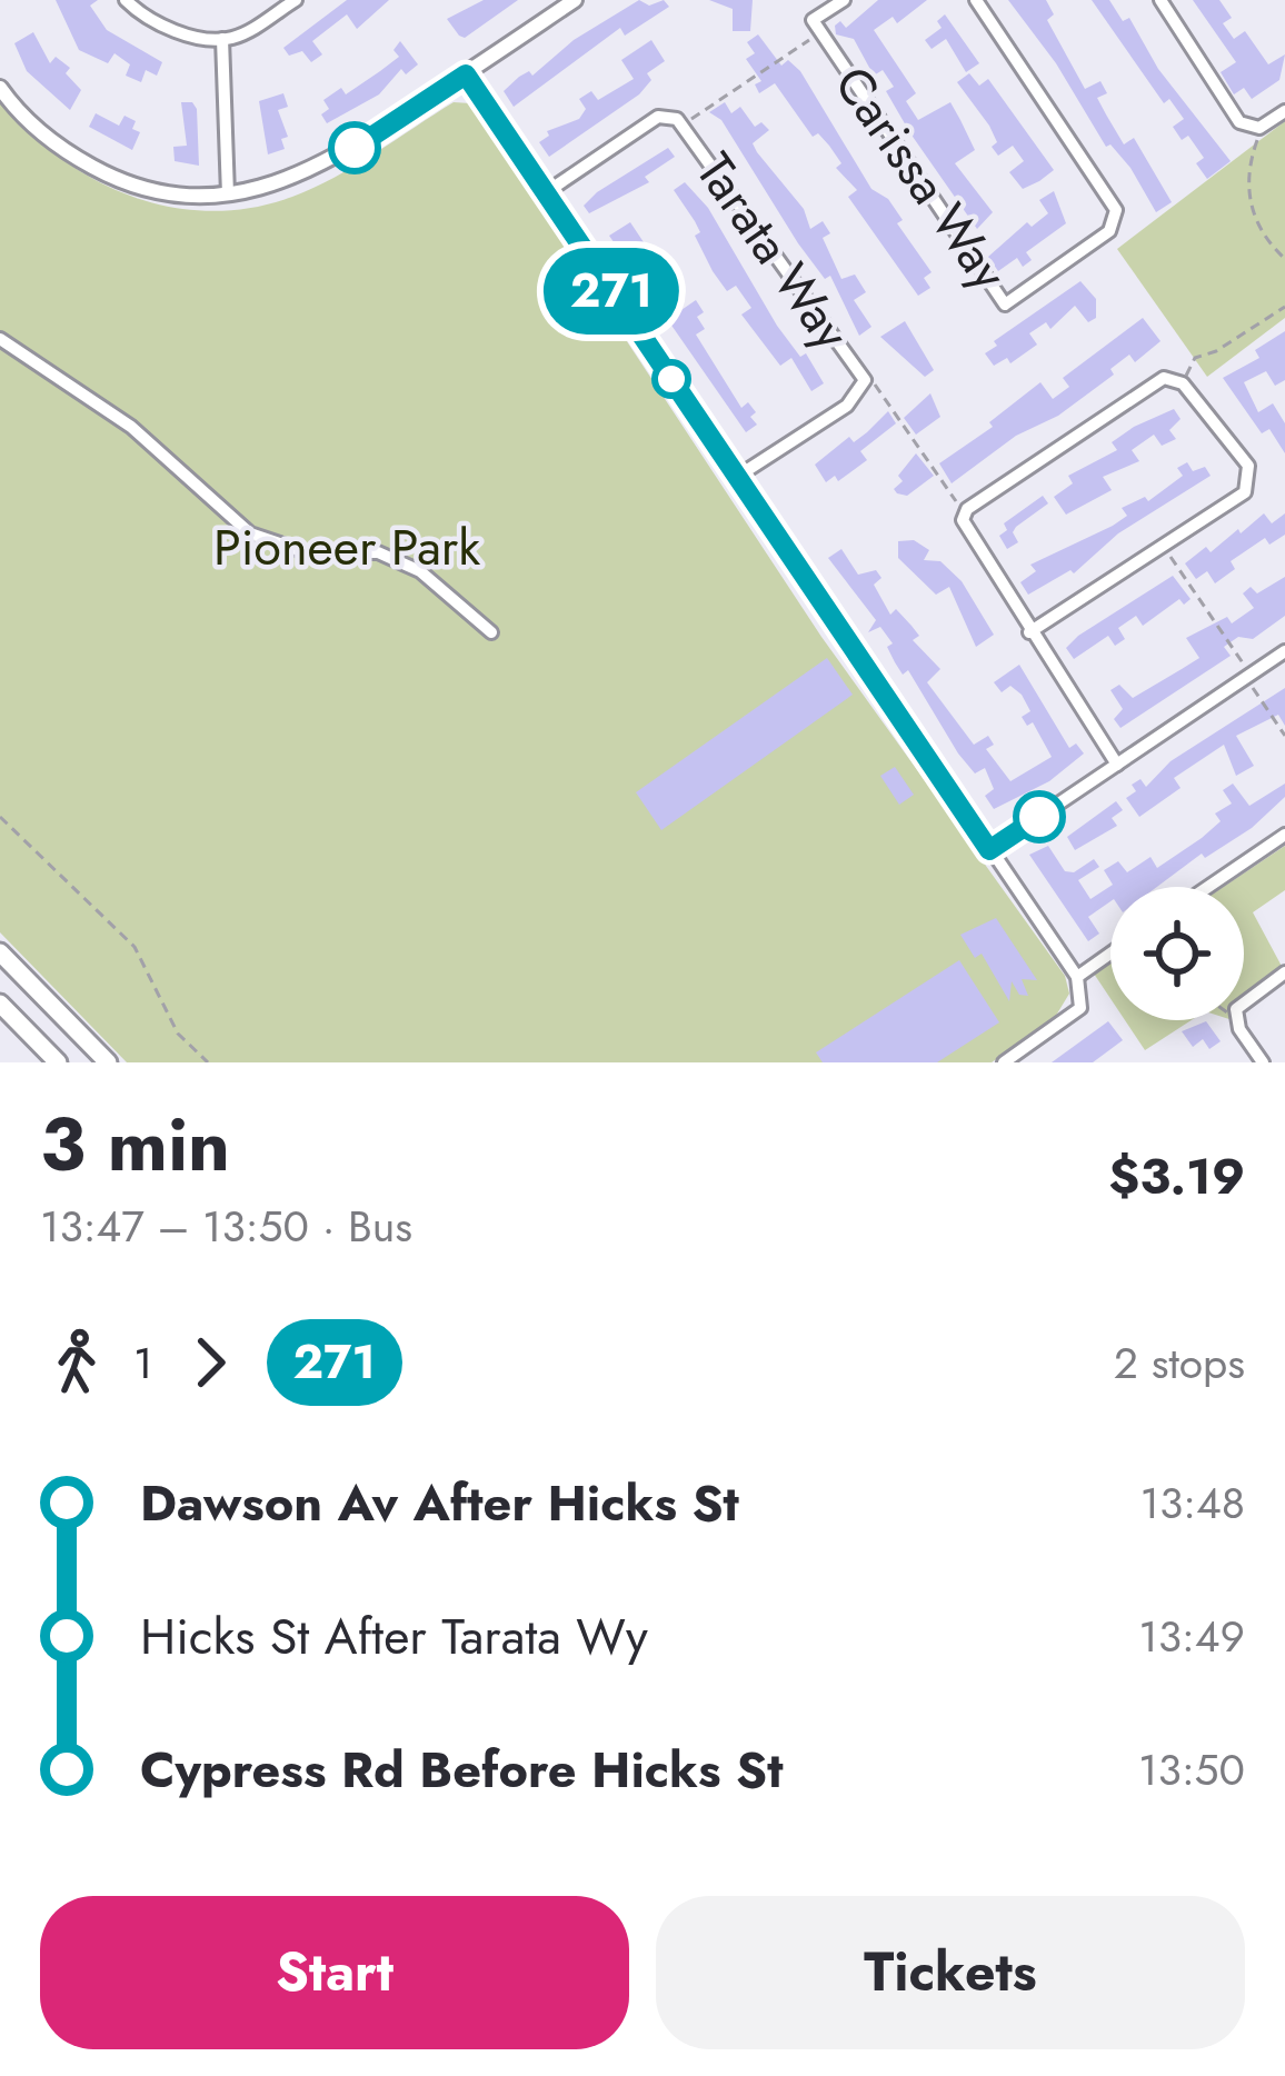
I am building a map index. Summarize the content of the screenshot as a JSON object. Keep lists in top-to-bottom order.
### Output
{
  "streets": {
    "street": ["Carissa Way", "Tarata Way"]
  },
  "parks": ["Pioneer Park"],
  "lines": ["bus line 271"],
  "page": {
    "on_map": "271",
    "heading": ["3 min", "13:47 – 13:50 · Bus", "$3.19"],
    "legs": ["1", "271", "2 stops"],
    "list": [
      {
        "name": "Dawson Av After Hicks St",
        "value": "13:48"
      },
      {
        "name": "Hicks St After Tarata Wy",
        "value": "13:49"
      },
      {
        "name": "Cypress Rd Before Hicks St",
        "value": "13:50"
      }
    ],
    "buttons": ["Start", "Tickets"]
  }
}
